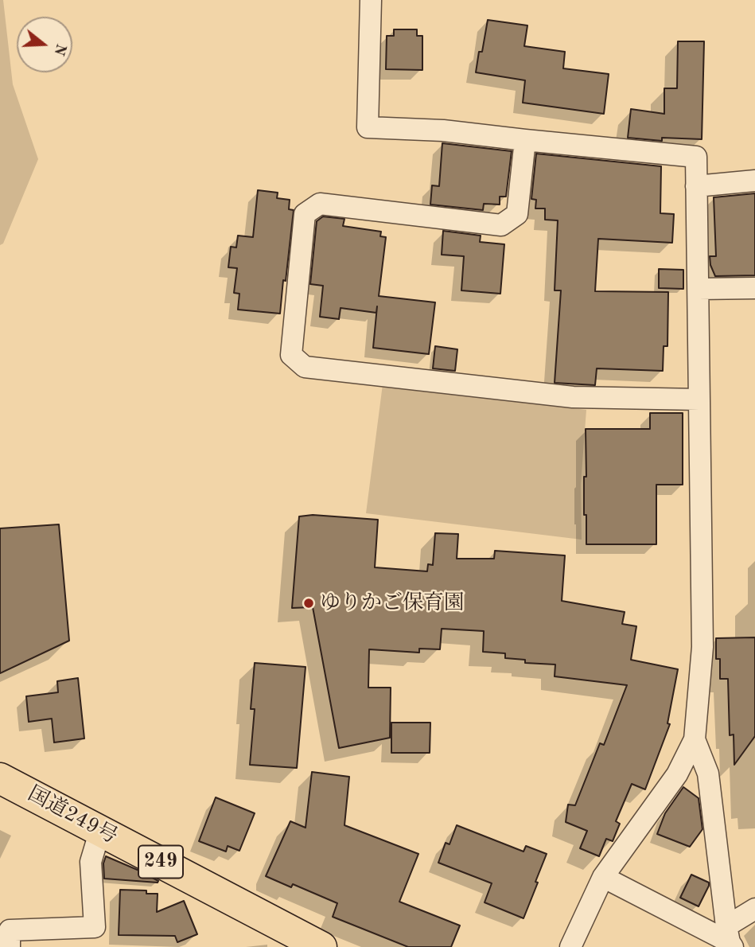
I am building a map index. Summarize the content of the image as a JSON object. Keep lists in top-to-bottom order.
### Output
{
  "streets": {
    "highway": ["国道249号", "249"]
  },
  "places": ["ゆりかご保育園"],
  "north": "right"
}
